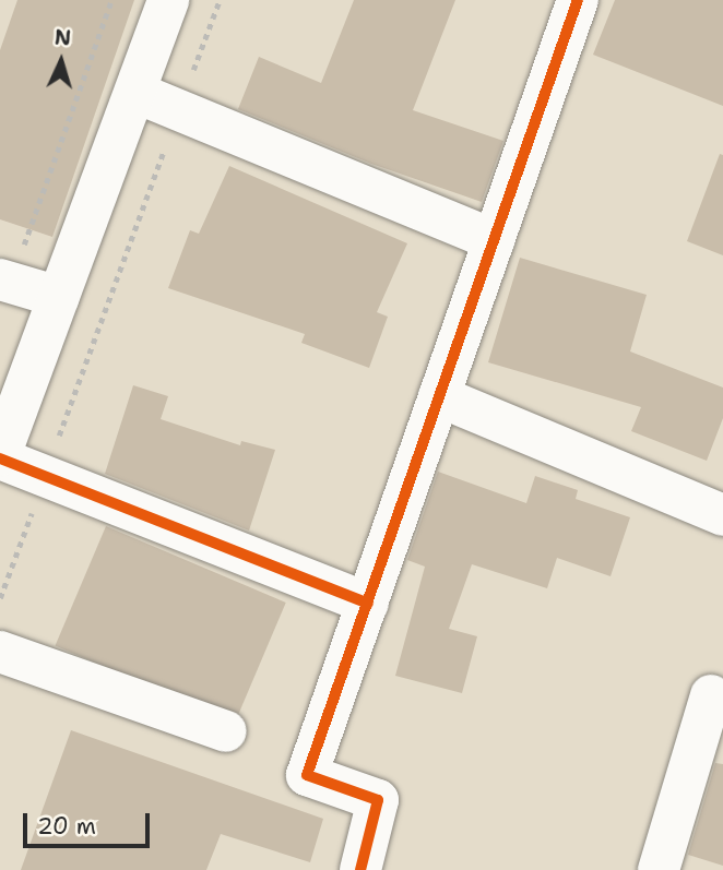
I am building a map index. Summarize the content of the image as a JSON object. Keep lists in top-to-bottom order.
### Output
{
  "scale_bar": "20 m",
  "north": "top"
}
